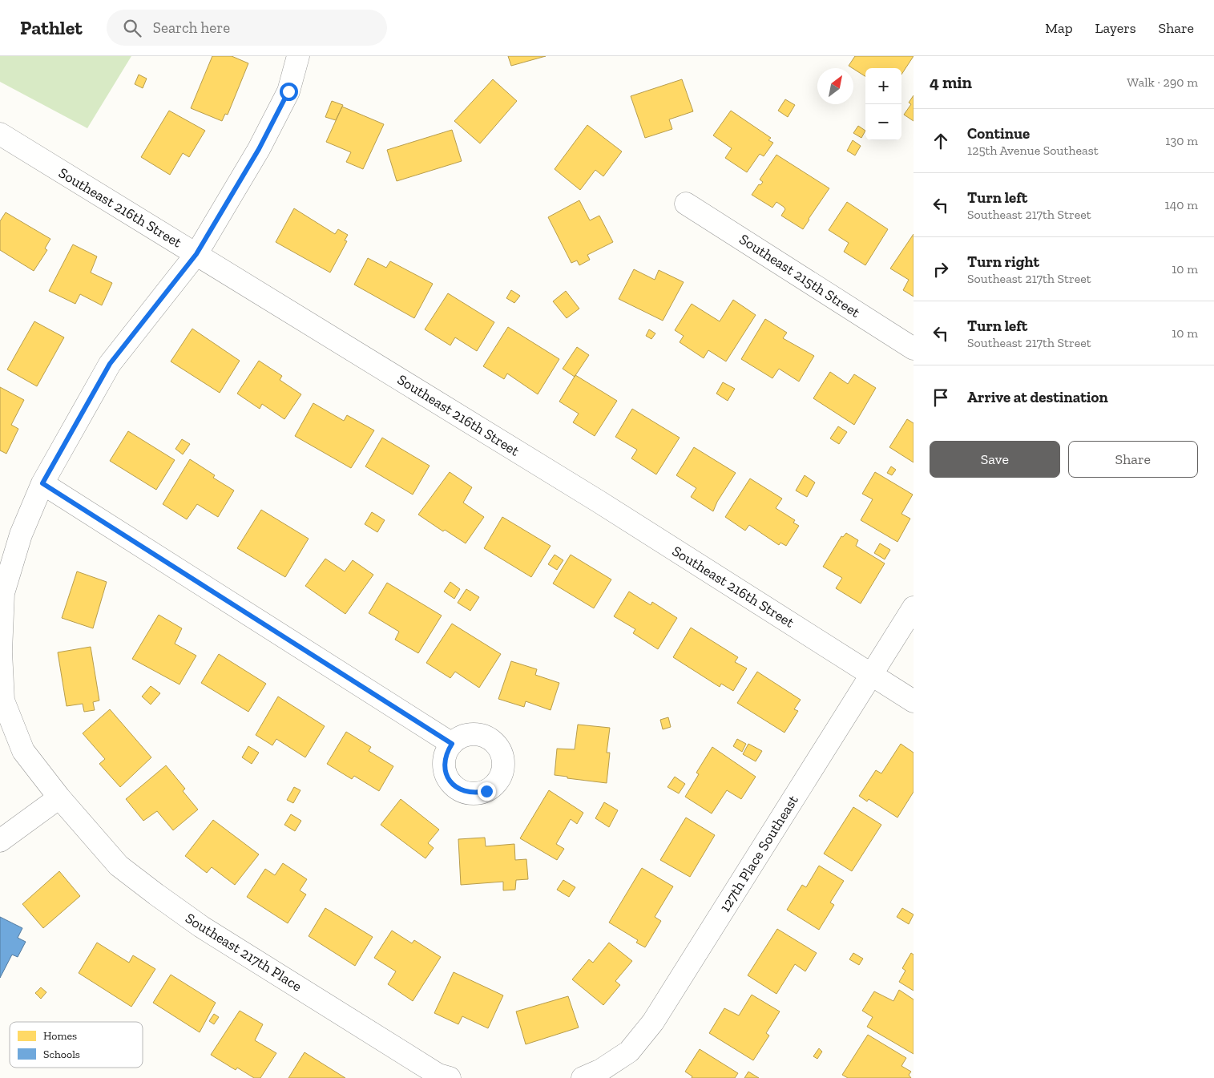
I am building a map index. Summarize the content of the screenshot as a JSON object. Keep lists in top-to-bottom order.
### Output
{
  "streets": {
    "street": [
      "Southeast 216th Street",
      "Southeast 215th Street",
      "127th Place Southeast",
      "Southeast 217th Place"
    ]
  },
  "crossings": [
    ["Southeast 216th Street", "127th Place Southeast"],
    ["Southeast 216th Street", "Southeast 217th Place"]
  ],
  "legend": ["Homes", "Schools"],
  "north": "top right",
  "page": {
    "header": "Pathlet",
    "search": "Search here",
    "nav": ["Map", "Layers", "Share"],
    "heading": ["4 min", "Walk · 290 m"],
    "map_buttons": ["+", "−"],
    "list": [
      ["Continue", "125th Avenue Southeast", "130 m"],
      ["Turn left", "Southeast 217th Street", "140 m"],
      ["Turn right", "Southeast 217th Street", "10 m"],
      ["Turn left", "Southeast 217th Street", "10 m"],
      "Arrive at destination"
    ],
    "buttons": ["Save", "Share"]
  }
}
